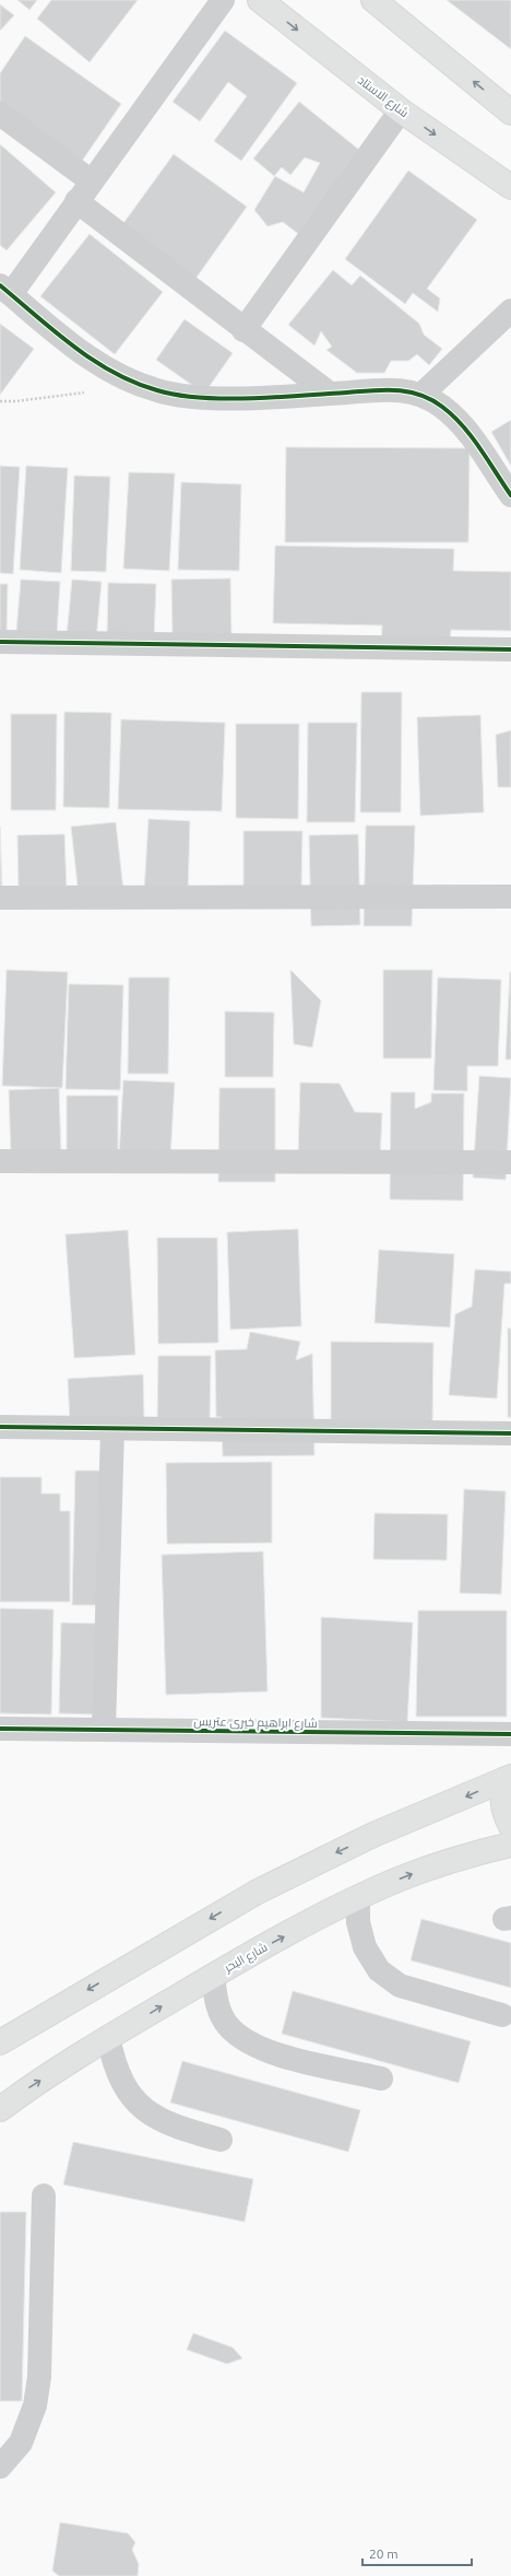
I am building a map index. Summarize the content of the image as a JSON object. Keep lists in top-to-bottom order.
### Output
{
  "streets": {
    "main road": ["شارع الاستاد", "شارع البحر"],
    "street": ["شارع ابراهيم خيرى عتريس"]
  },
  "scale_bar": "20 m"
}
